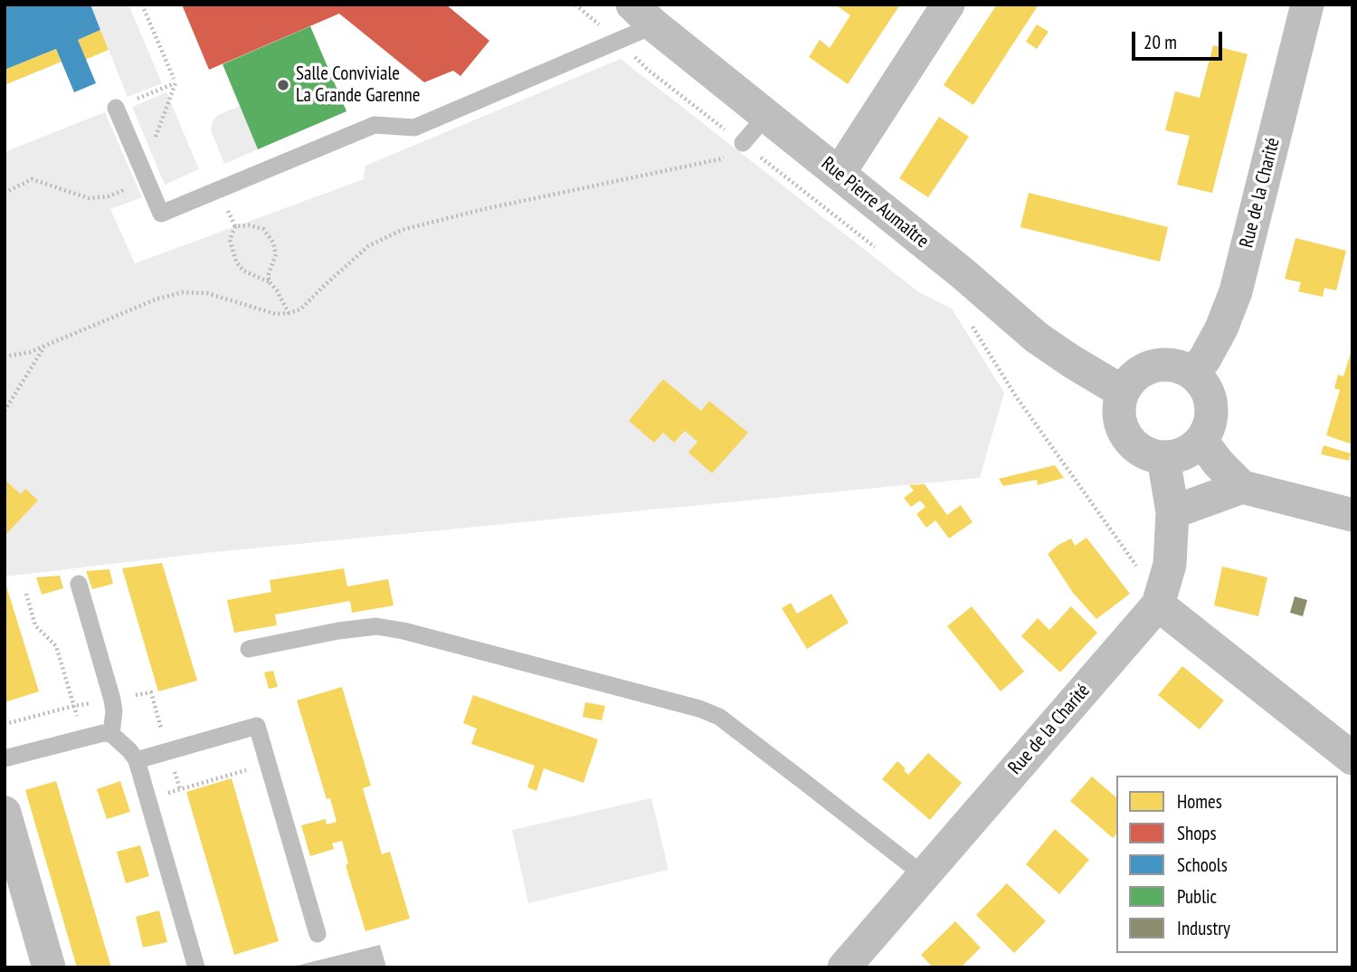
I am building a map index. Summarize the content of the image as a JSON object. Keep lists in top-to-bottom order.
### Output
{
  "streets": {
    "street": ["Rue de la Charité", "Rue Pierre Aumaître"]
  },
  "crossings": [
    ["Rue de la Charité", "Rue Pierre Aumaître"]
  ],
  "places": ["Salle Conviviale La Grande Garenne"],
  "legend": [
    "Homes",
    "Shops",
    "Schools",
    "Public",
    "Industry"
  ],
  "scale_bar": "20 m"
}
